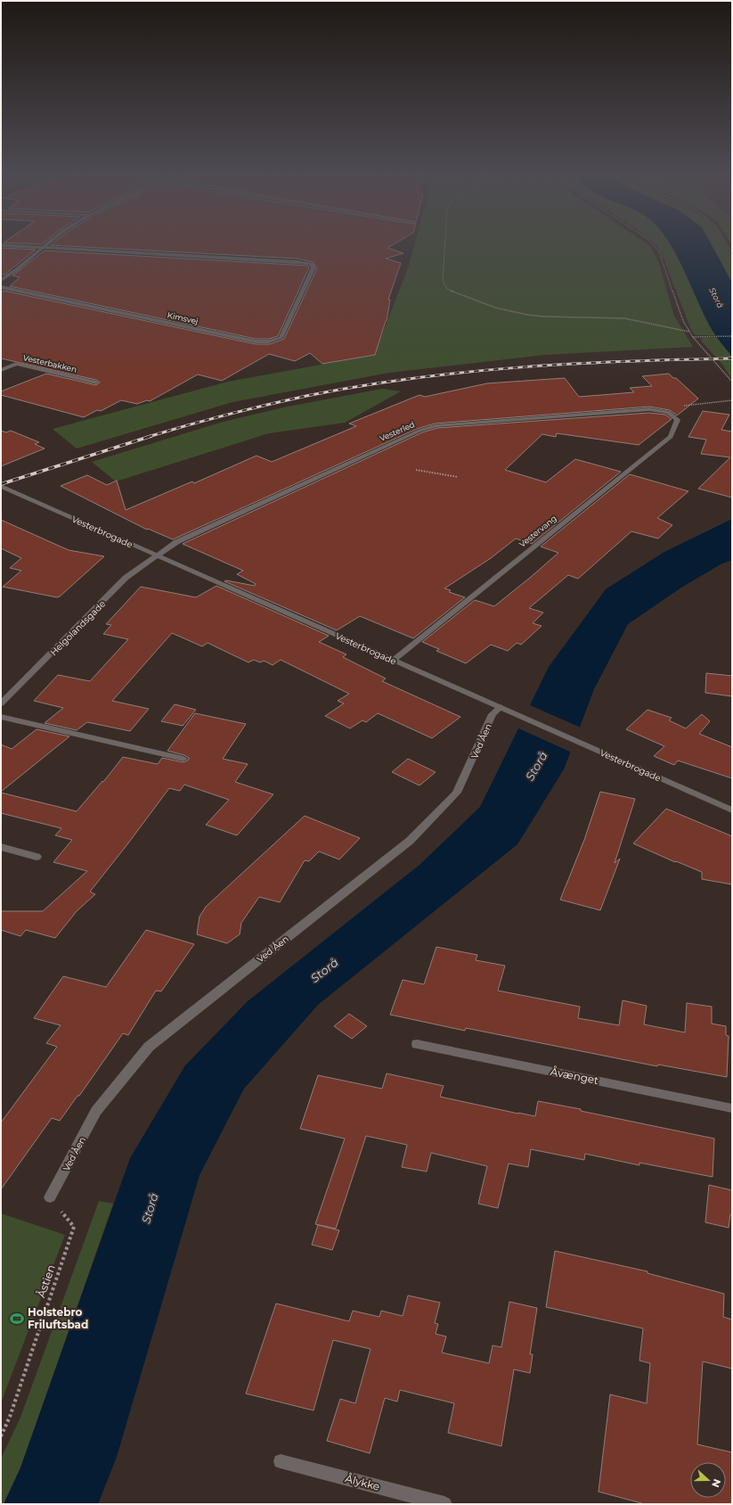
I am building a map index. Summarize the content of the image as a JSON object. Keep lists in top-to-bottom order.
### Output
{
  "streets": {
    "street": [
      "Kimsvej",
      "Vesterbakken",
      "Vesterled",
      "Vesterbrogade",
      "Vestervang",
      "Helgolandsgade",
      "Ved Åen",
      "Åvænget",
      "Ålykke"
    ],
    "path": ["Åstien"]
  },
  "crossings": [
    ["Vesterled", "Vesterbrogade"],
    ["Vesterled", "Vestervang"],
    ["Vesterled", "Helgolandsgade"],
    ["Vesterbrogade", "Vestervang"],
    ["Vesterbrogade", "Helgolandsgade"],
    ["Vesterbrogade", "Ved Åen"],
    ["Ved Åen", "Åstien"]
  ],
  "water": ["Storå"],
  "places": {
    "sports": ["Holstebro Friluftsbad"]
  },
  "north": "right"
}
